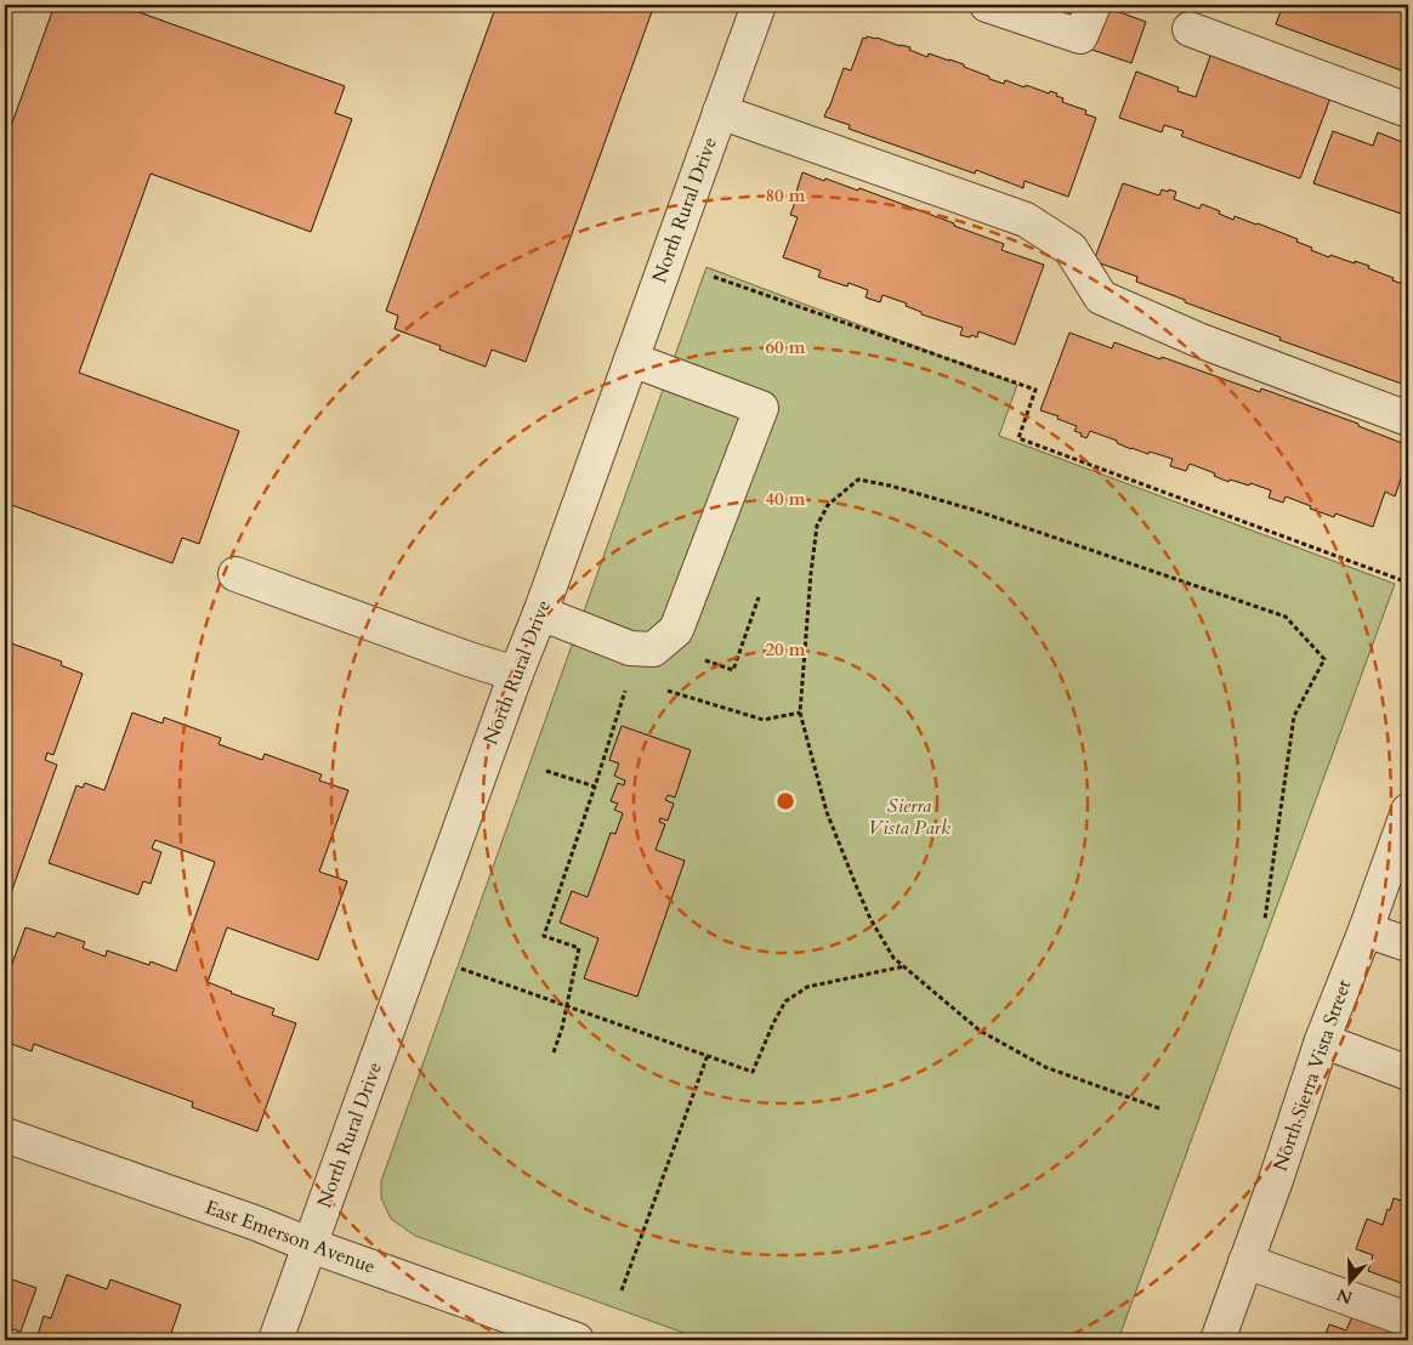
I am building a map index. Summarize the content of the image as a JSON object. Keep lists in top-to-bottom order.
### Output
{
  "streets": {
    "street": ["North Rural Drive", "North Sierra Vista Street", "East Emerson Avenue"]
  },
  "crossings": [
    ["North Rural Drive", "East Emerson Avenue"]
  ],
  "parks": ["Sierra Vista Park"],
  "north": "bottom",
  "rings": [
    "80 m",
    "60 m",
    "40 m",
    "20 m"
  ]
}
